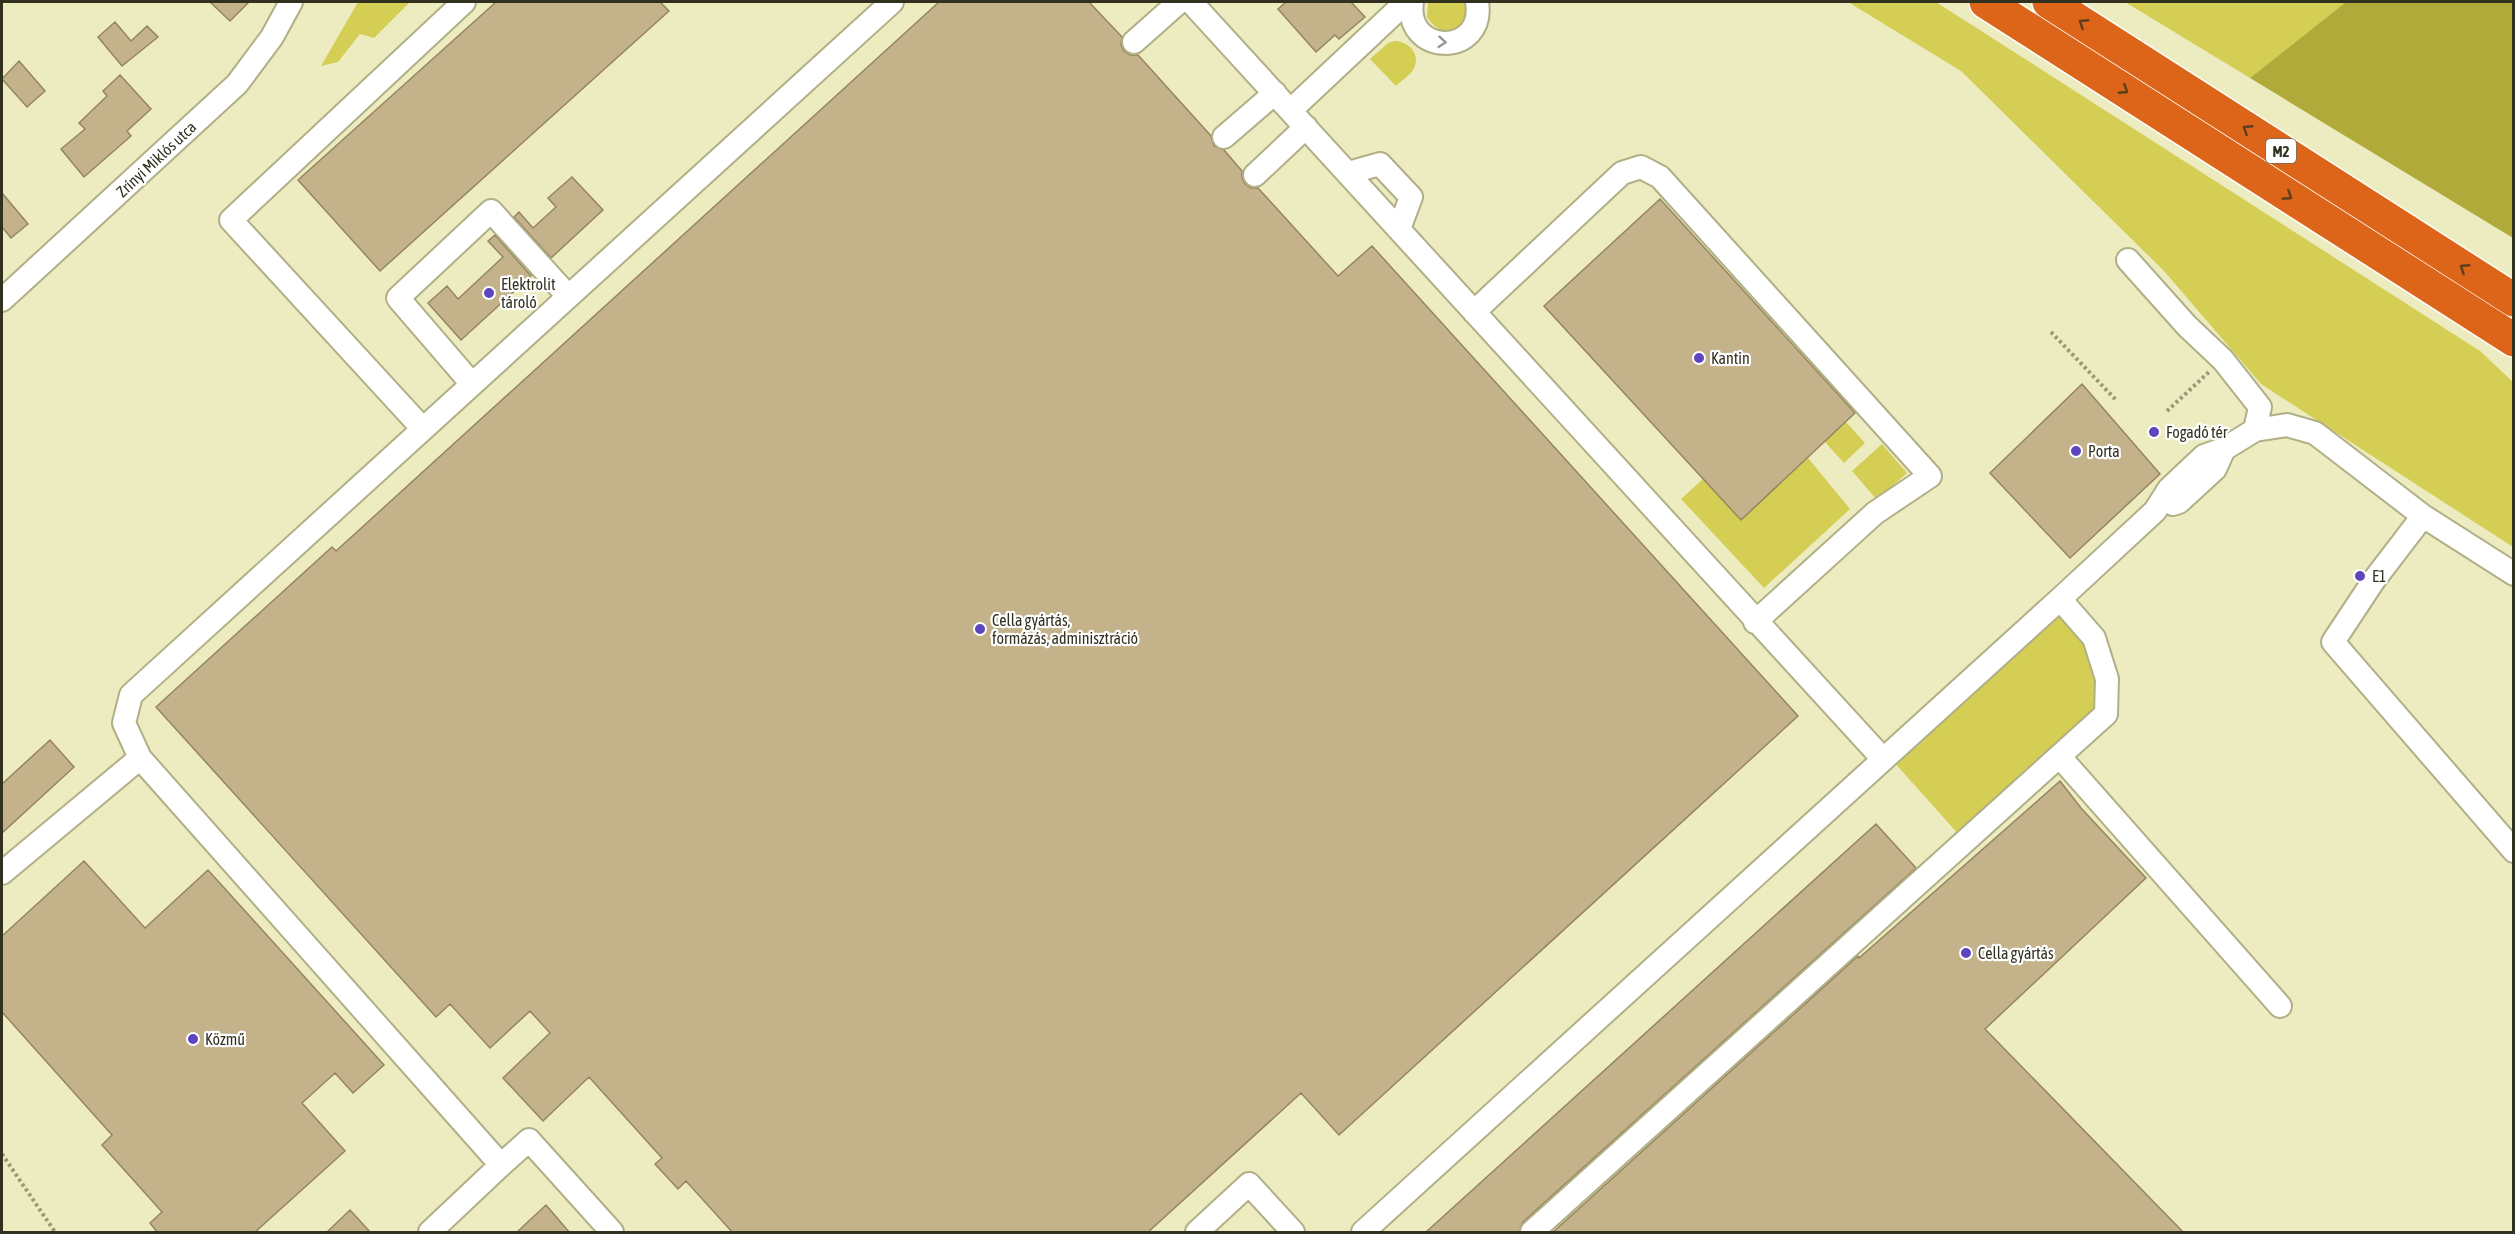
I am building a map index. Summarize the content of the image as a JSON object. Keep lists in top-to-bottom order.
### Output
{
  "streets": {
    "highway": ["M2"],
    "street": ["Zrínyi Miklós utca"]
  },
  "places": [
    "Elektrolit tároló",
    "Kantin",
    "Fogadó tér",
    "Porta",
    "E1",
    "Cella gyártás, formázás, adminisztráció",
    "Cella gyártás",
    "Közmű"
  ]
}
